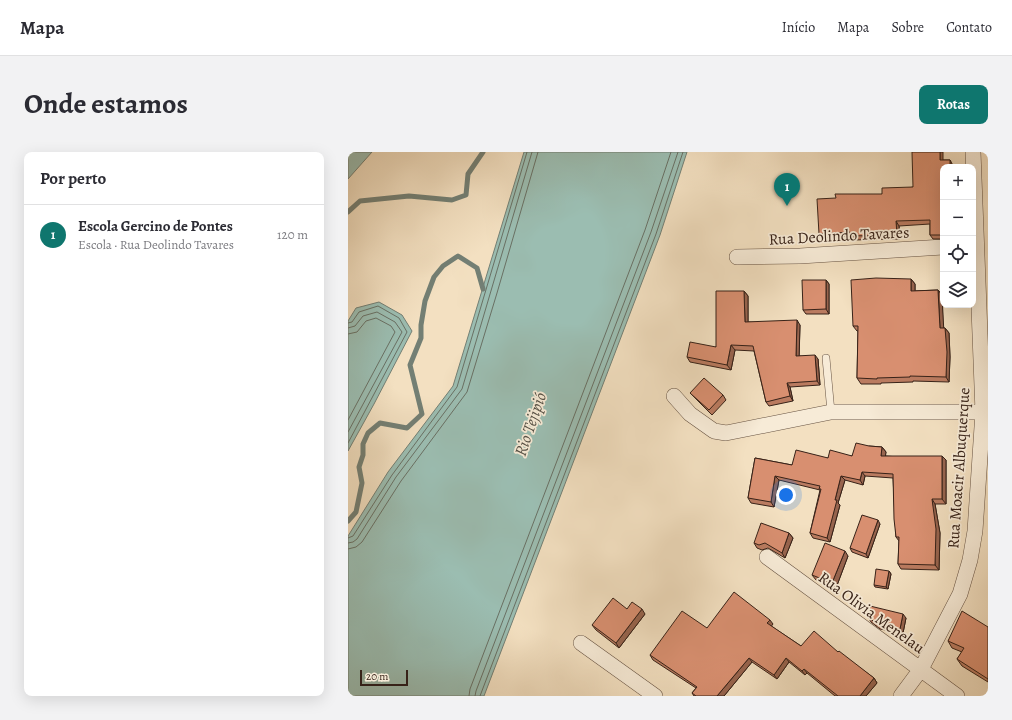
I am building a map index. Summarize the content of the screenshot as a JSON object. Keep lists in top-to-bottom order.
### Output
{
  "streets": {
    "street": ["Rua Deolindo Tavares", "Rua Moacir Albuquerque", "Rua Olivia Menelau"]
  },
  "crossings": [
    ["Rua Moacir Albuquerque", "Rua Olivia Menelau"]
  ],
  "water": ["Rio Tejipió"],
  "scale_bar": "20 m",
  "page": {
    "header": "Mapa",
    "nav": [
      "Início",
      "Mapa",
      "Sobre",
      "Contato"
    ],
    "title": "Onde estamos",
    "buttons": "Rotas",
    "heading": "Por perto",
    "map_buttons": ["+", "−"],
    "pins": "1",
    "list": [
      {
        "mark": "1",
        "name": "Escola Gercino de Pontes",
        "note": "Escola · Rua Deolindo Tavares",
        "value": "120 m"
      }
    ],
    "scale": "20 m"
  }
}
